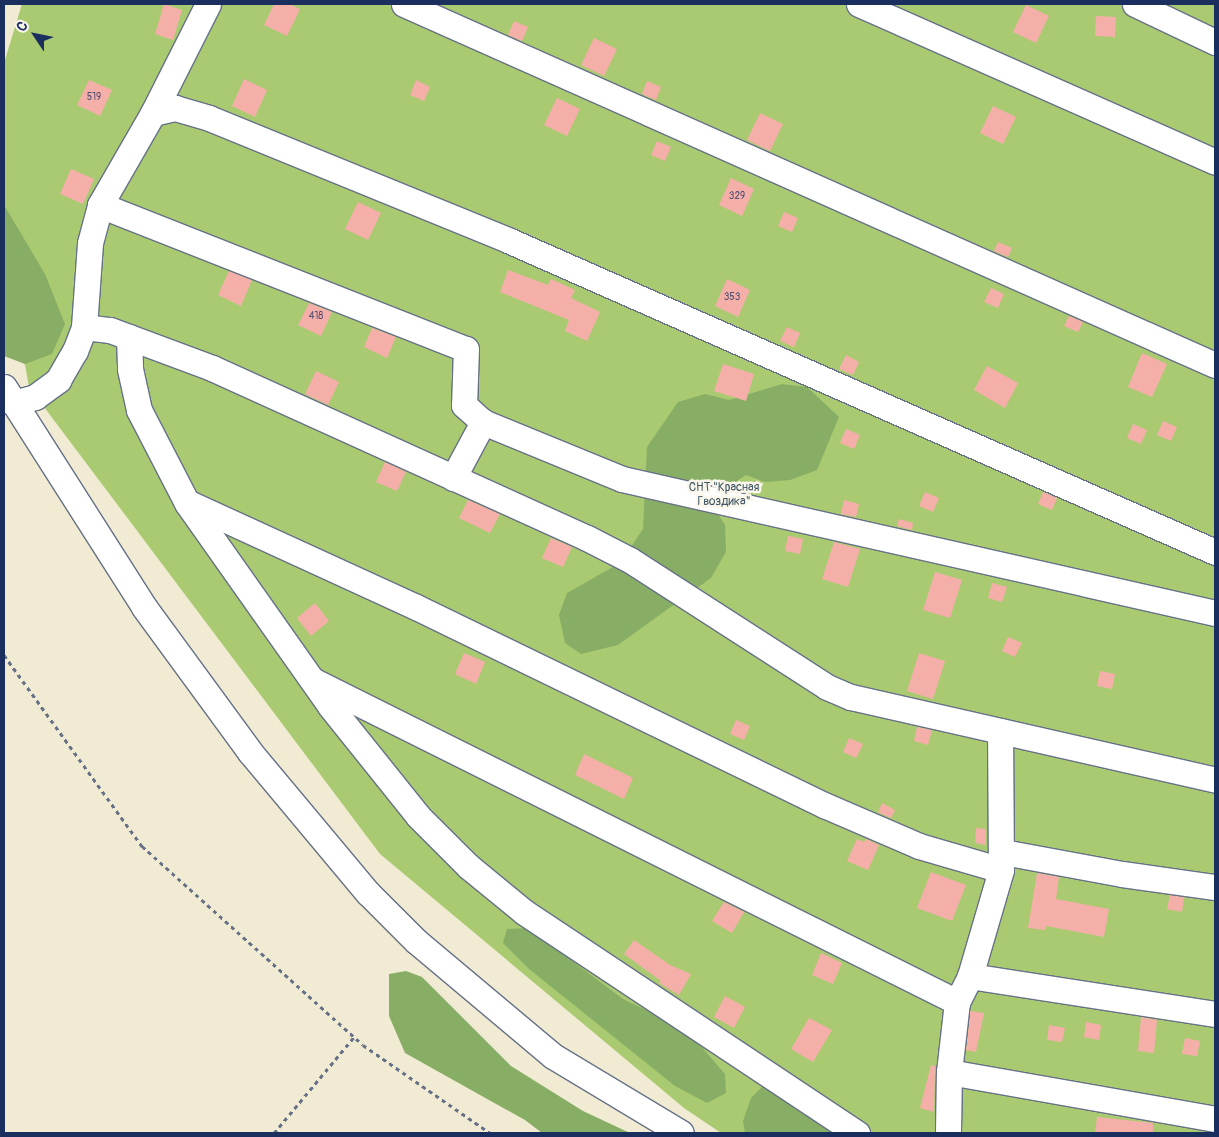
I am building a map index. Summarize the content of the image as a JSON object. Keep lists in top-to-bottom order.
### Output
{
  "parks": ["СНТ \"Красная Гвоздика\""],
  "house_numbers": [
    "519",
    "329",
    "353",
    "418"
  ],
  "north": "top left"
}
